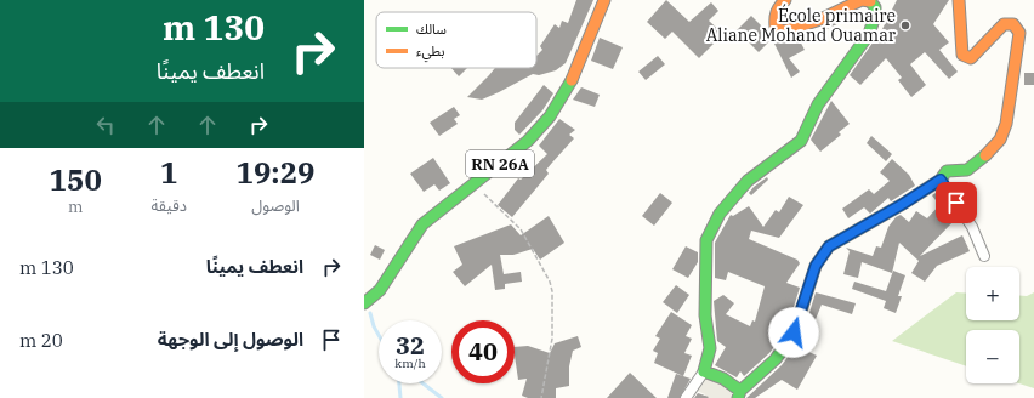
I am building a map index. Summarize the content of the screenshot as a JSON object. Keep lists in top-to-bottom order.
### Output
{
  "streets": {
    "street": ["RN 26A"]
  },
  "places": ["École primaire Aliane Mohand Ouamar"],
  "legend": ["سالك", "بطيء"],
  "page": {
    "turn": ["130 m", "انعطف يمينًا"],
    "eta": [
      "19:29",
      "الوصول",
      "1",
      "دقيقة",
      "150",
      "m"
    ],
    "list": [
      {
        "name": "انعطف يمينًا",
        "value": "130 m"
      },
      {
        "name": "الوصول إلى الوجهة",
        "value": "20 m"
      }
    ],
    "map_buttons": ["+", "−"],
    "speed": "32 km/h",
    "limit": "40"
  }
}
